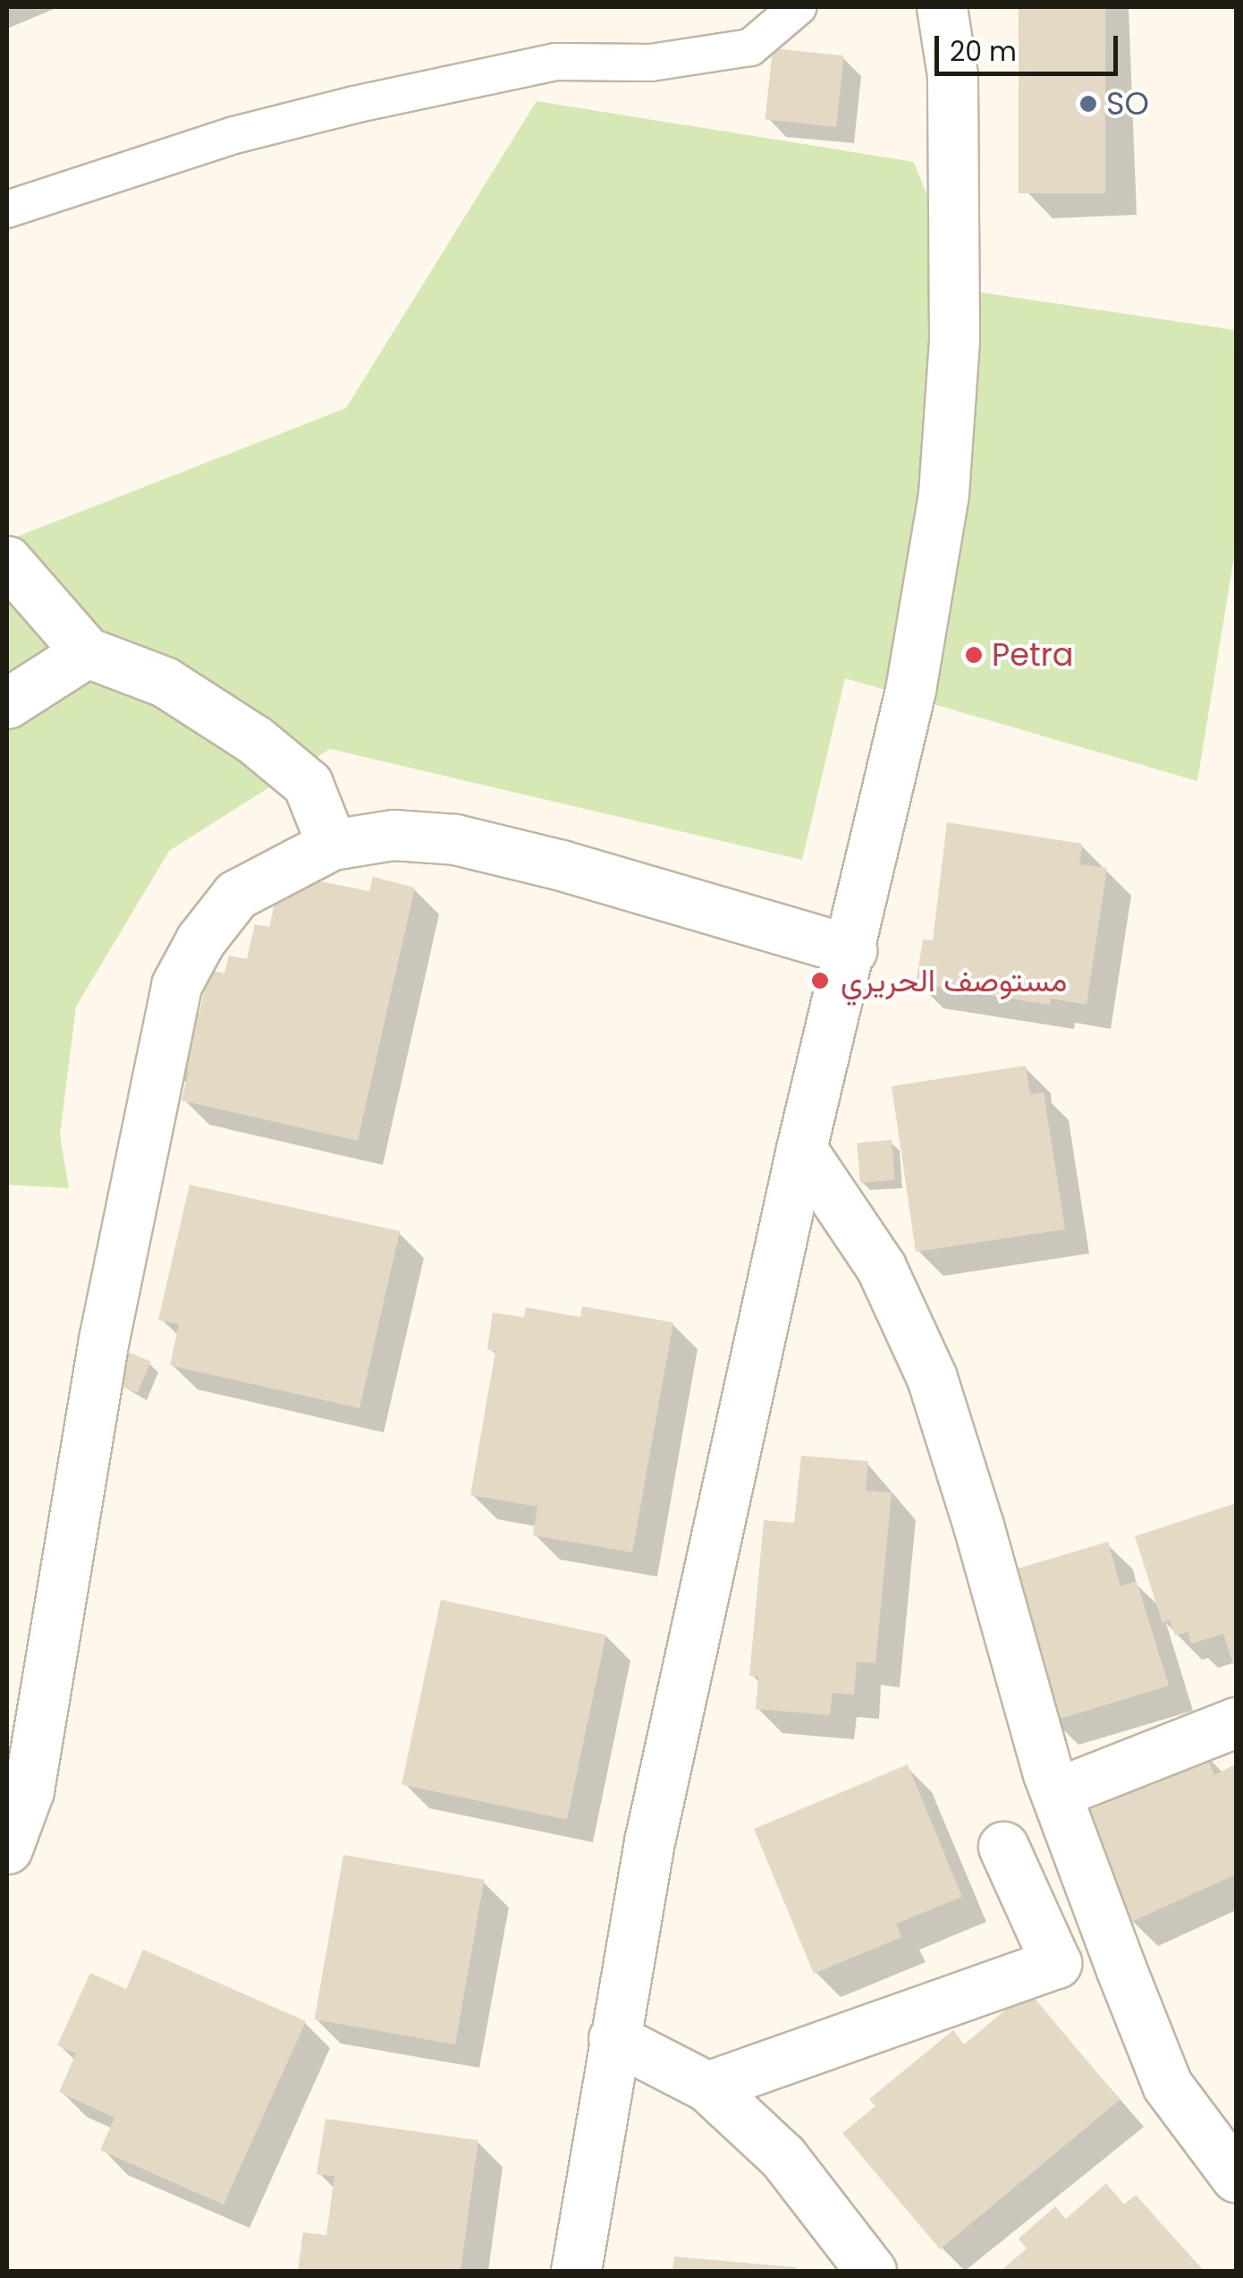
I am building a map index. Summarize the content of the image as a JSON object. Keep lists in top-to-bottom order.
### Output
{
  "places": ["SO", "Petra", "مستوصف الحريري"],
  "scale_bar": "20 m"
}
